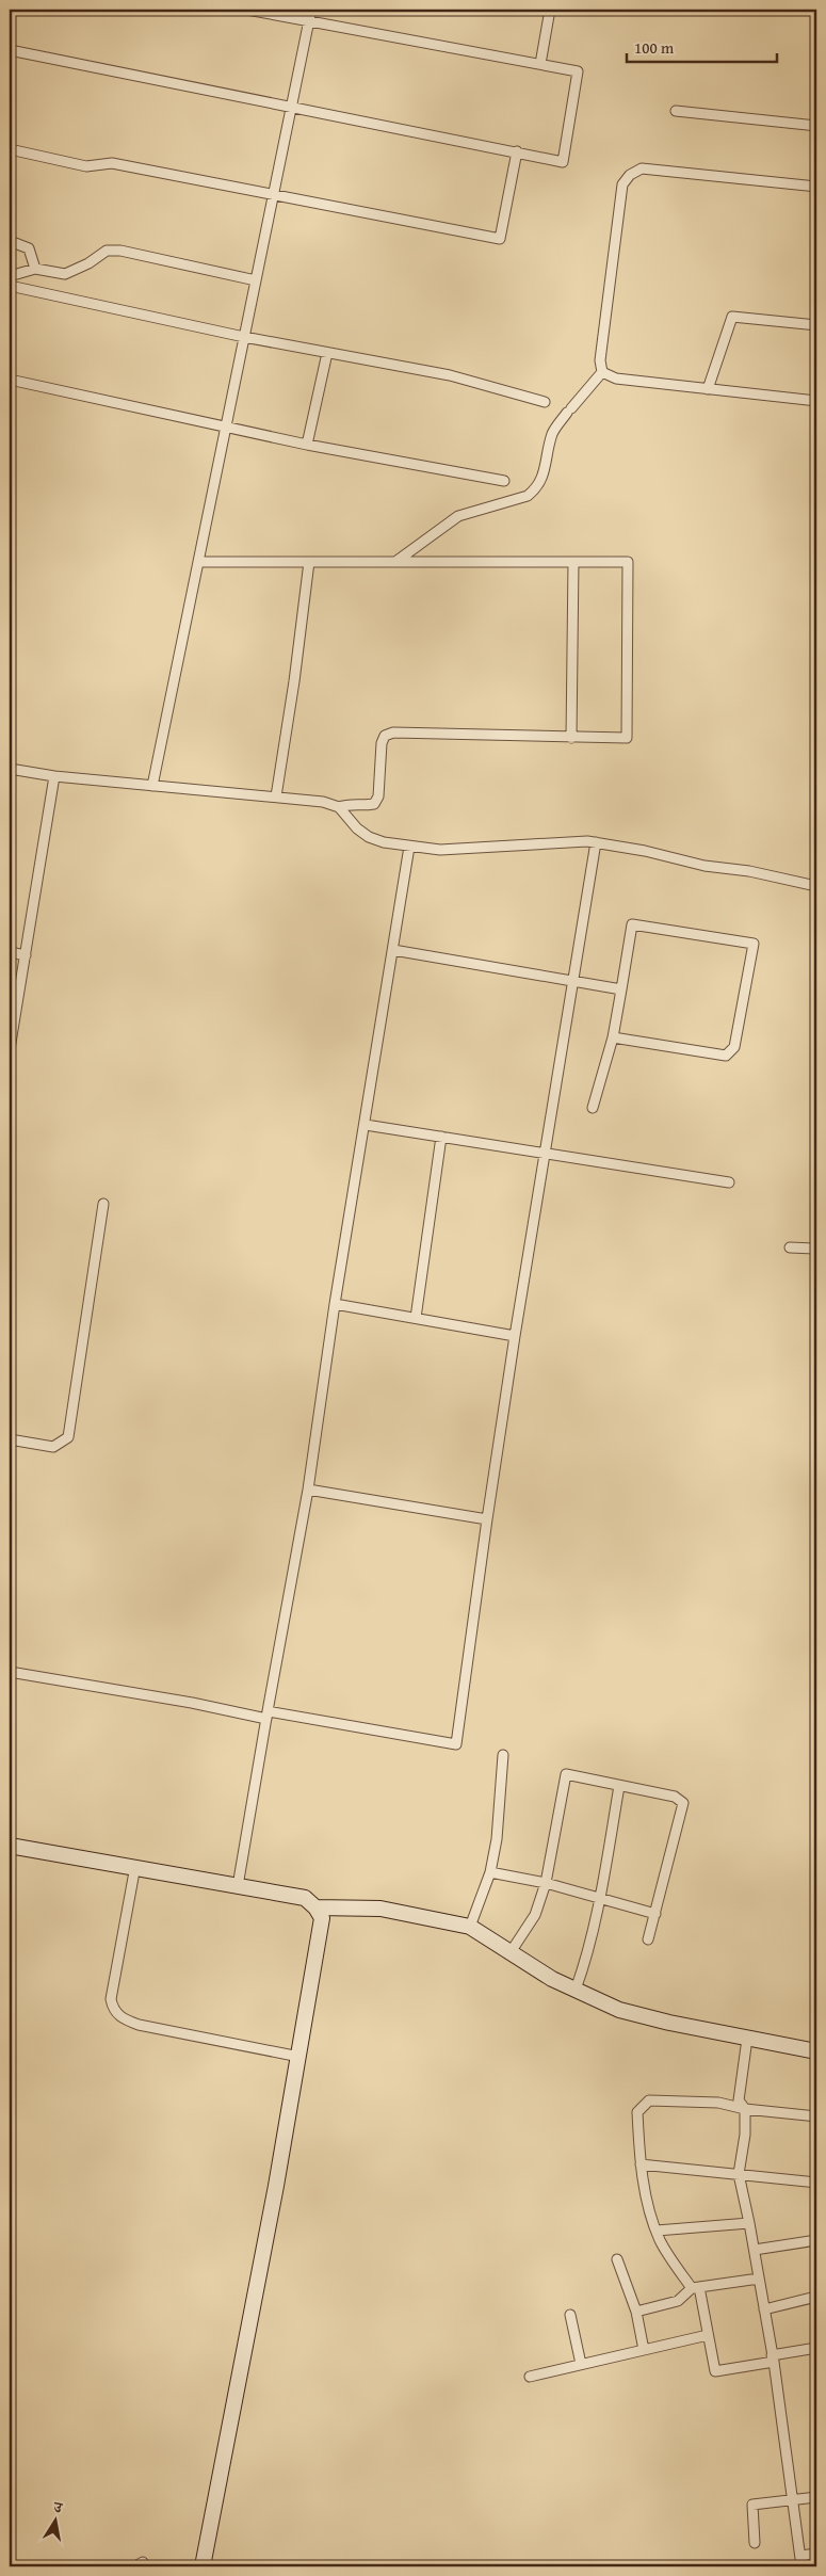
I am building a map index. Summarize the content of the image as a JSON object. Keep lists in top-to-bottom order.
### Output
{
  "scale_bar": "100 m",
  "north": "top"
}
